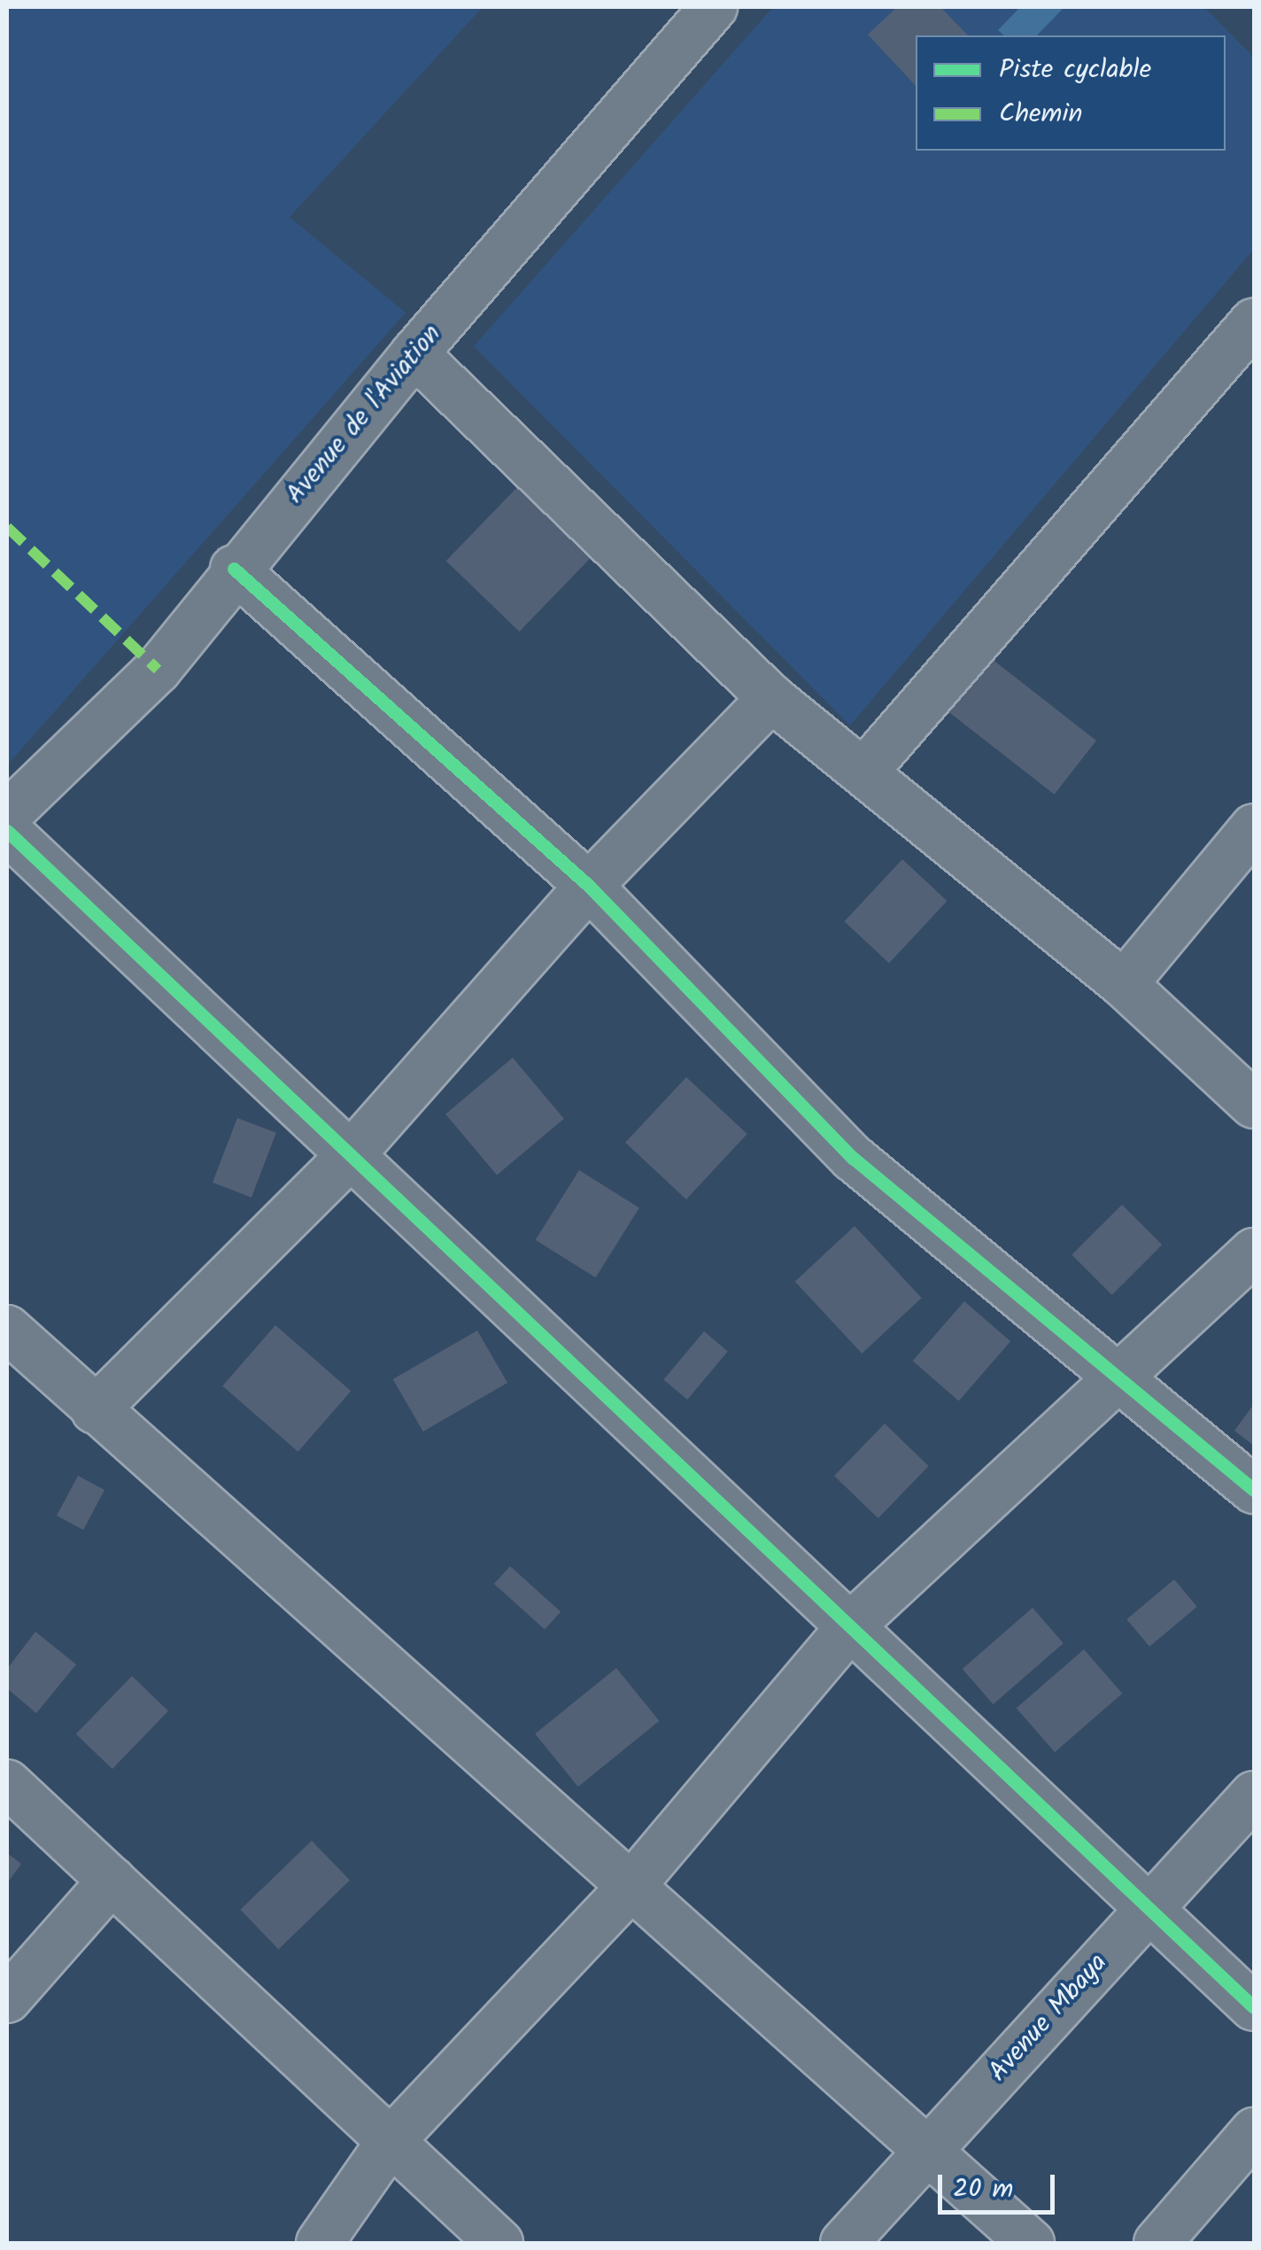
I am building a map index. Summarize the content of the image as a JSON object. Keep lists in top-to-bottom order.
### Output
{
  "streets": {
    "street": ["Avenue de l'Aviation", "Avenue Mbaya"]
  },
  "legend": ["Piste cyclable", "Chemin"],
  "scale_bar": "20 m"
}
